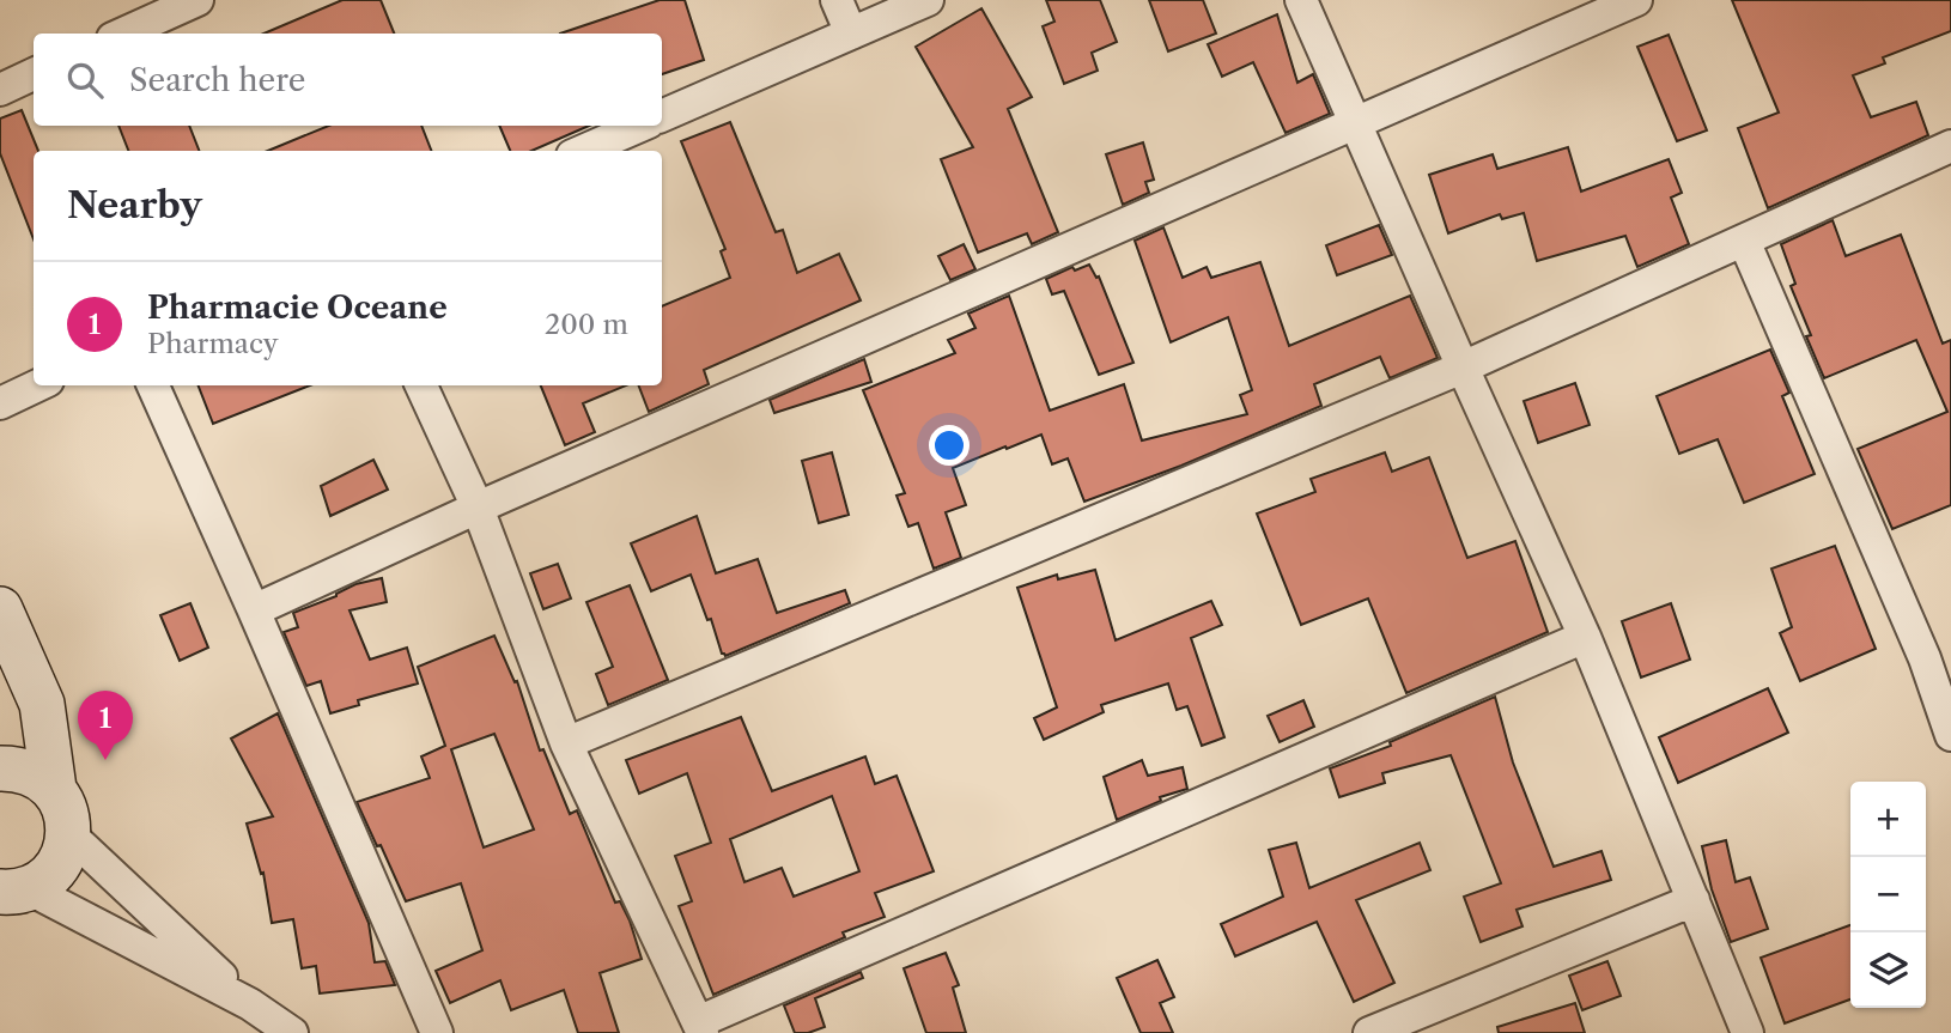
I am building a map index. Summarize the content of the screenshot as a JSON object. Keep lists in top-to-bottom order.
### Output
{
  "page": {
    "search": "Search here",
    "heading": "Nearby",
    "list": [
      {
        "mark": "1",
        "name": "Pharmacie Oceane",
        "note": "Pharmacy",
        "value": "200 m"
      }
    ],
    "pins": "1",
    "map_buttons": ["+", "−"]
  }
}
